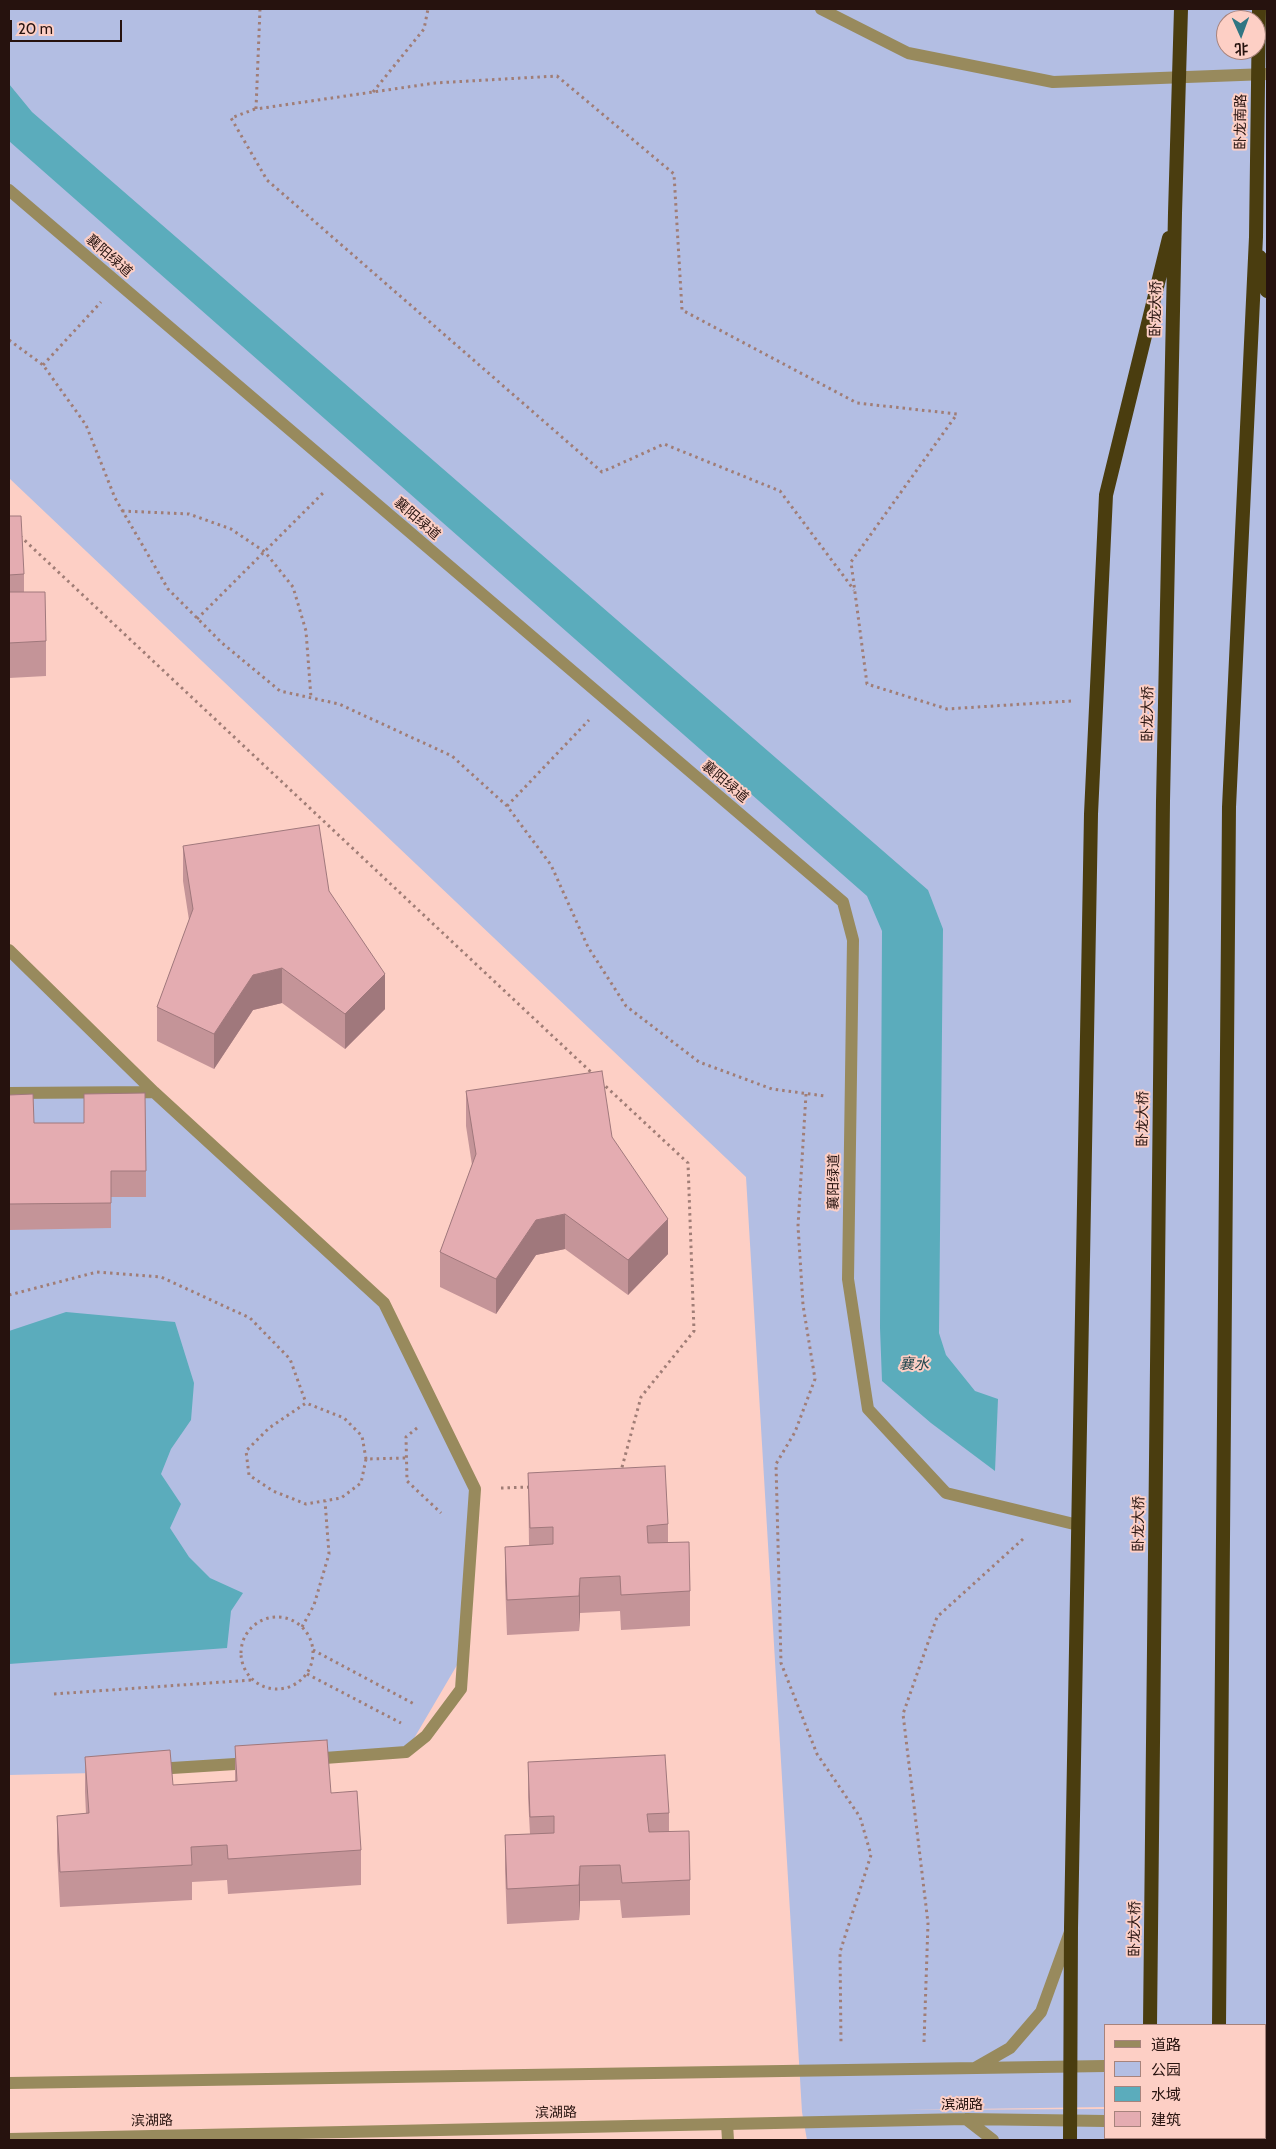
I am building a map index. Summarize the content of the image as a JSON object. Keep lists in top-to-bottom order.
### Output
{
  "streets": {
    "highway": ["卧龙南路", "卧龙大桥"],
    "street": ["襄阳绿道", "滨湖路"]
  },
  "water": ["襄水"],
  "legend": [
    "道路",
    "公园",
    "水域",
    "建筑"
  ],
  "scale_bar": "20 m",
  "north": "bottom"
}
